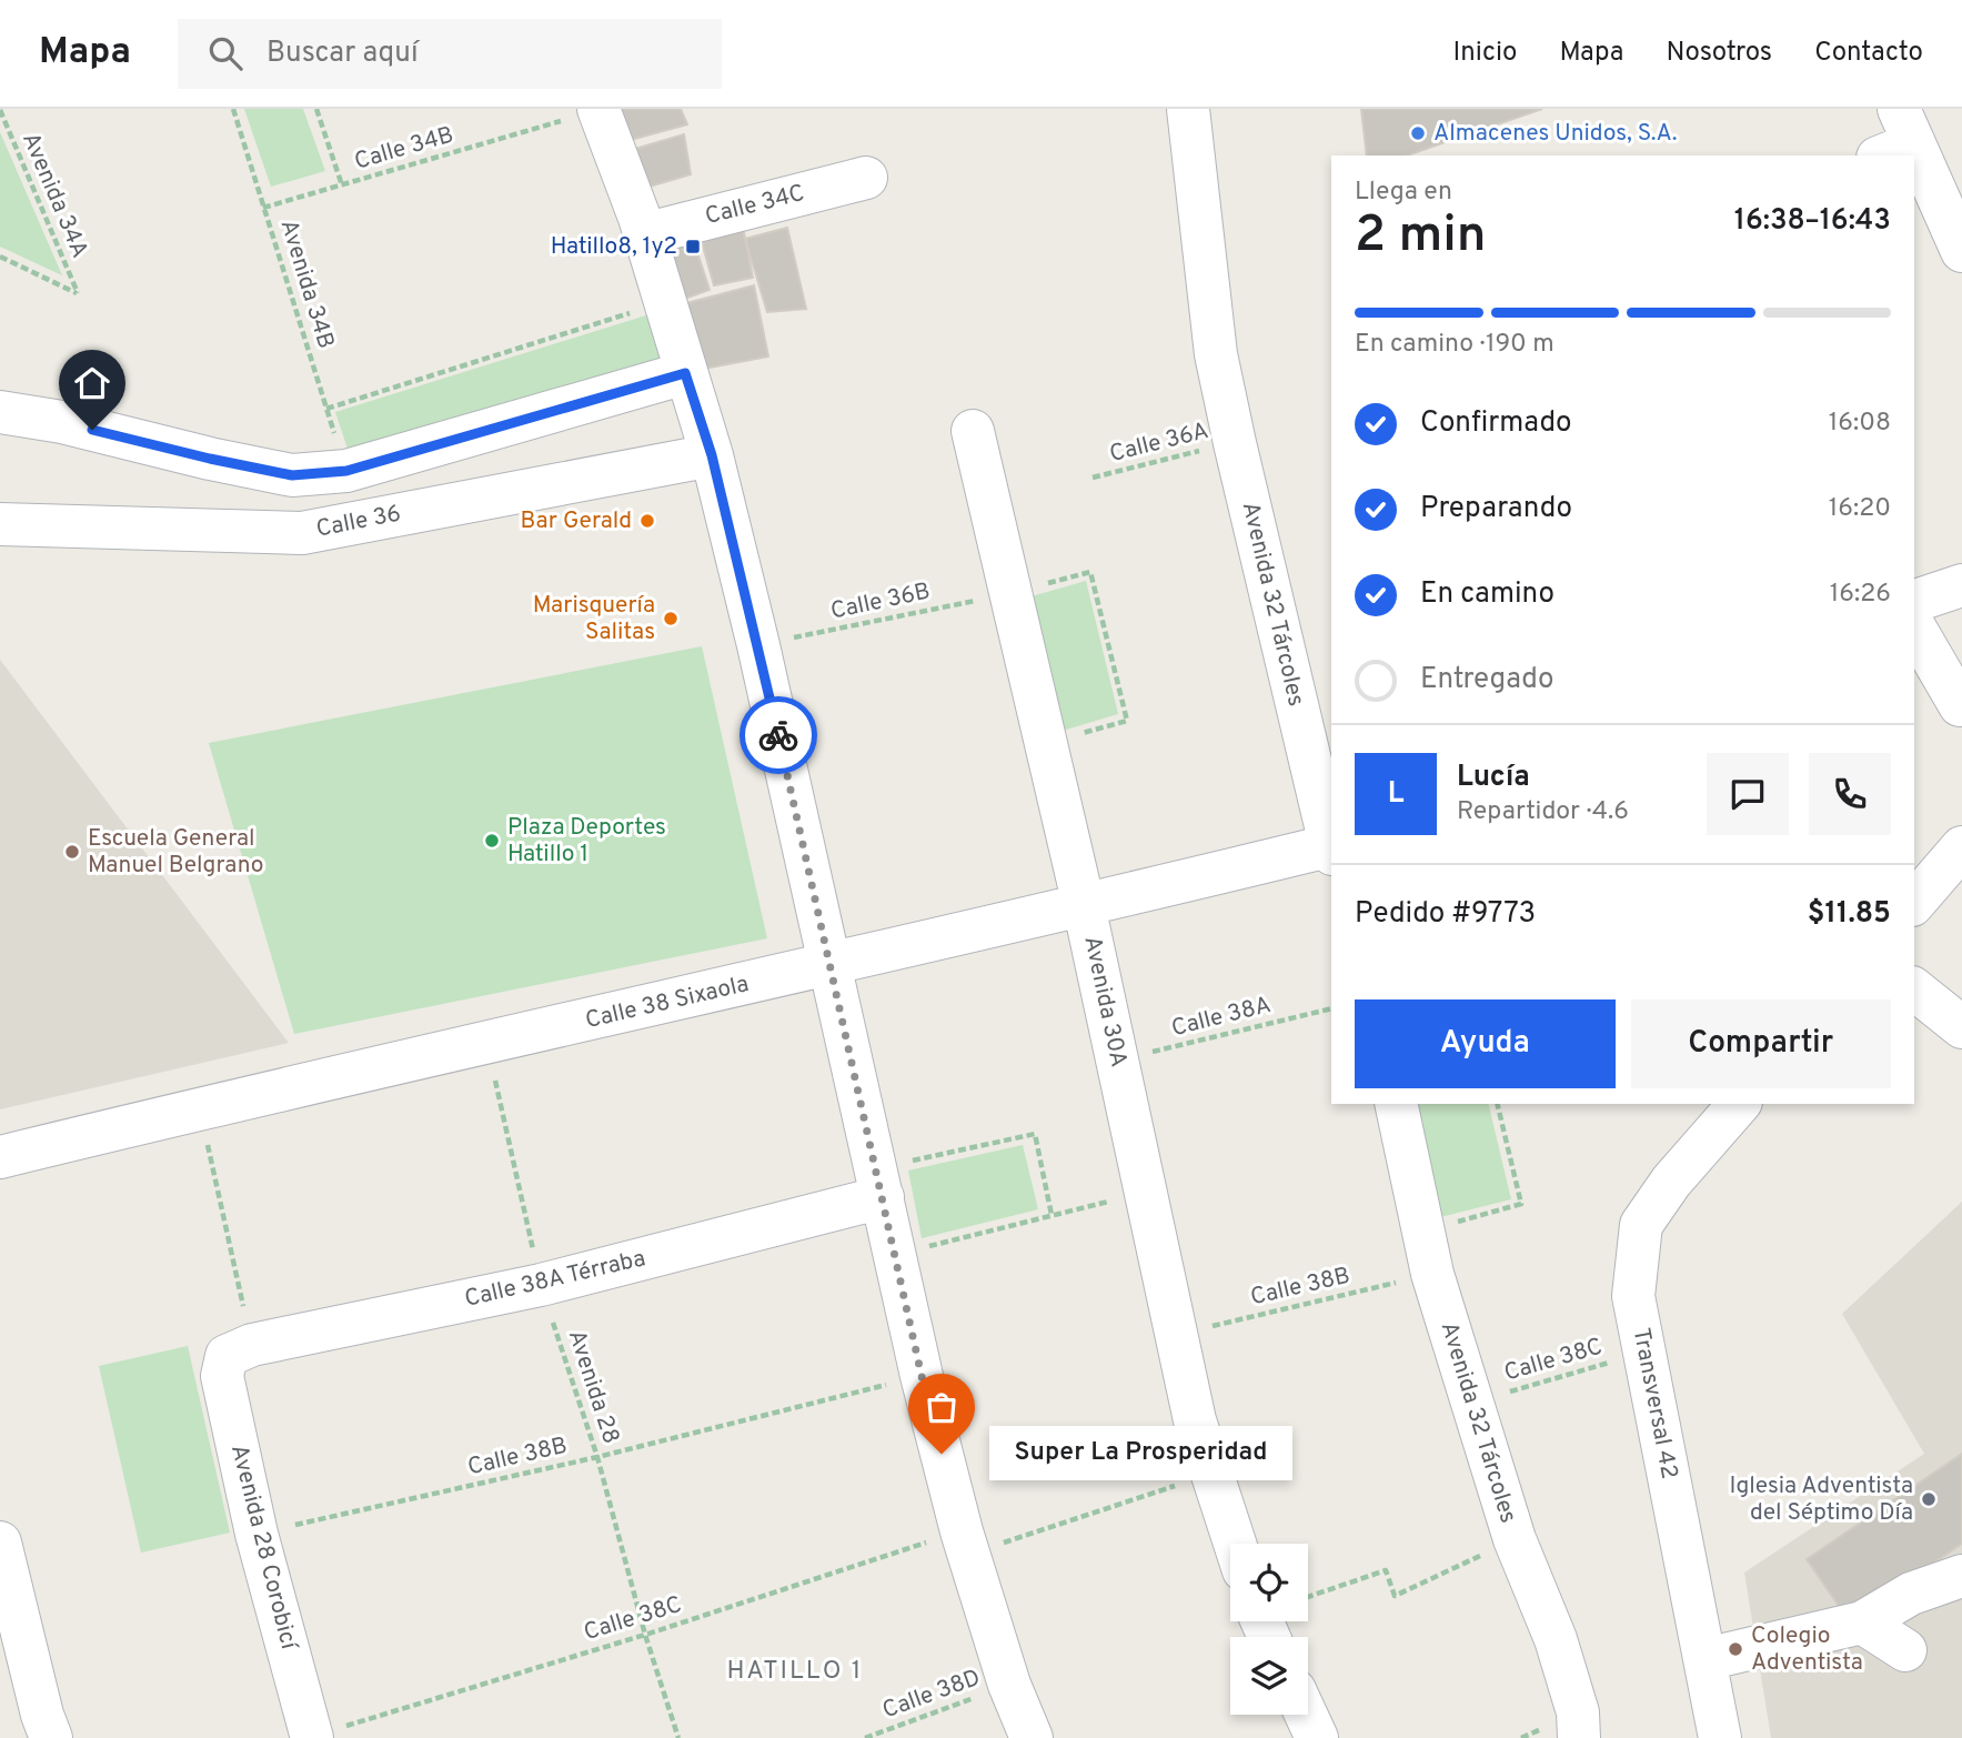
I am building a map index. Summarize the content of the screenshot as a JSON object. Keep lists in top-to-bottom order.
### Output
{
  "streets": {
    "street": [
      "Calle 34C",
      "Calle 36",
      "Avenida 32 Tárcoles",
      "Avenida 30A",
      "Calle 38 Sixaola",
      "Calle 38A Térraba",
      "Transversal 42",
      "Avenida 28 Corobicí"
    ],
    "path": [
      "Calle 34B",
      "Avenida 34A",
      "Avenida 34B",
      "Calle 36A",
      "Calle 36B",
      "Calle 38A",
      "Calle 38B",
      "Calle 38C",
      "Avenida 28",
      "Calle 38D"
    ]
  },
  "crossings": [
    ["Calle 34B", "Avenida 34B"],
    ["Calle 36A", "Avenida 32 Tárcoles"],
    ["Calle 36B", "Avenida 30A"],
    ["Avenida 32 Tárcoles", "Calle 38B"],
    ["Avenida 32 Tárcoles", "Calle 38C"],
    ["Avenida 30A", "Calle 38 Sixaola"],
    ["Avenida 30A", "Calle 38A"],
    ["Avenida 30A", "Calle 38B"],
    ["Avenida 30A", "Calle 38C"],
    ["Calle 38 Sixaola", "Avenida 28"],
    ["Calle 38A Térraba", "Avenida 28"],
    ["Calle 38A Térraba", "Avenida 28 Corobicí"],
    ["Calle 38B", "Avenida 28"],
    ["Calle 38B", "Avenida 28 Corobicí"],
    ["Calle 38C", "Avenida 28"],
    ["Calle 38C", "Transversal 42"],
    ["Calle 38C", "Avenida 28 Corobicí"]
  ],
  "districts": ["HATILLO 1"],
  "places": {
    "other": [
      "Almacenes Unidos, S.A.",
      "Bar Gerald",
      "Marisquería Salitas",
      "Plaza Deportes Hatillo 1",
      "Escuela General Manuel Belgrano",
      "Super La Prosperidad",
      "Iglesia Adventista del Séptimo Día",
      "Colegio Adventista"
    ],
    "transit": ["Hatillo8, 1y2"]
  },
  "page": {
    "header": "Mapa",
    "search": "Buscar aquí",
    "nav": [
      "Inicio",
      "Mapa",
      "Nosotros",
      "Contacto"
    ],
    "heading": ["2 min", "Llega en", "16:38–16:43"],
    "panel": [
      "Lucía",
      "Repartidor · 4.6",
      "Pedido #9773",
      "$11.85"
    ],
    "bar": "En camino · 190 m",
    "list": [
      ["Confirmado", "16:08"],
      ["Preparando", "16:20"],
      ["En camino", "16:26"],
      "Entregado"
    ],
    "round": "L",
    "buttons": ["Ayuda", "Compartir"],
    "bubble": "Super La Prosperidad"
  }
}
